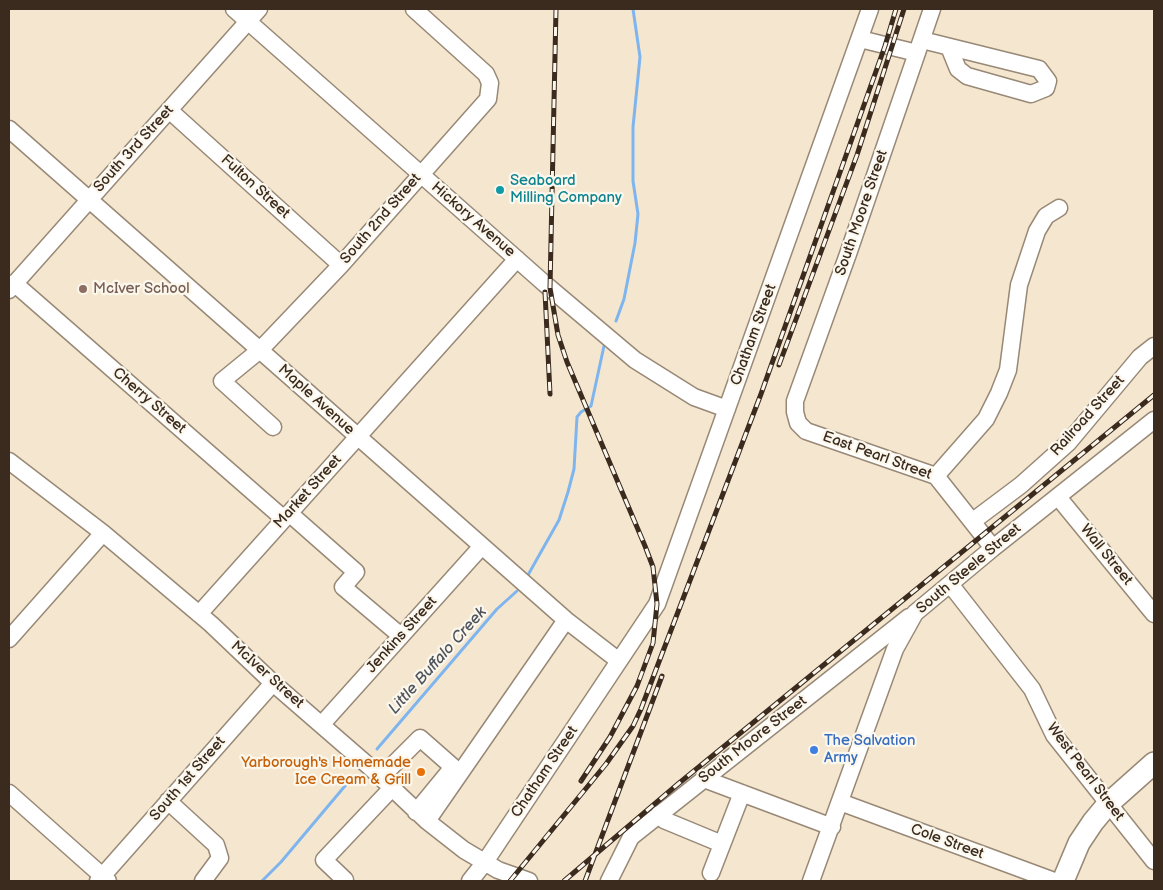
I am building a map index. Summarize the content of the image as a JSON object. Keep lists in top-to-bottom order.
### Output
{
  "streets": {
    "street": [
      "South 3rd Street",
      "Fulton Street",
      "South Moore Street",
      "South 2nd Street",
      "Hickory Avenue",
      "Chatham Street",
      "Maple Avenue",
      "Cherry Street",
      "Railroad Street",
      "East Pearl Street",
      "Market Street",
      "Wall Street",
      "South Steele Street",
      "Jenkins Street",
      "McIver Street",
      "West Pearl Street",
      "South 1st Street",
      "Cole Street"
    ]
  },
  "crossings": [
    ["South 3rd Street", "Fulton Street"],
    ["South 3rd Street", "Hickory Avenue"],
    ["South 3rd Street", "Maple Avenue"],
    ["South 3rd Street", "Cherry Street"],
    ["Fulton Street", "South 2nd Street"],
    ["South Moore Street", "East Pearl Street"],
    ["South Moore Street", "South Steele Street"],
    ["South 2nd Street", "Hickory Avenue"],
    ["South 2nd Street", "Maple Avenue"],
    ["Hickory Avenue", "Chatham Street"],
    ["Hickory Avenue", "Market Street"],
    ["Chatham Street", "Maple Avenue"],
    ["Chatham Street", "McIver Street"],
    ["Maple Avenue", "Market Street"],
    ["Maple Avenue", "Jenkins Street"],
    ["Cherry Street", "Market Street"],
    ["Cherry Street", "Jenkins Street"],
    ["Railroad Street", "East Pearl Street"],
    ["East Pearl Street", "South Steele Street"],
    ["Market Street", "McIver Street"],
    ["Wall Street", "South Steele Street"],
    ["South Steele Street", "West Pearl Street"],
    ["South Steele Street", "Cole Street"],
    ["Jenkins Street", "McIver Street"],
    ["McIver Street", "South 1st Street"]
  ],
  "water": ["Little Buffalo Creek"],
  "places": [
    "Seaboard Milling Company",
    "McIver School",
    "The Salvation Army",
    "Yarborough's Homemade Ice Cream & Grill"
  ]
}
